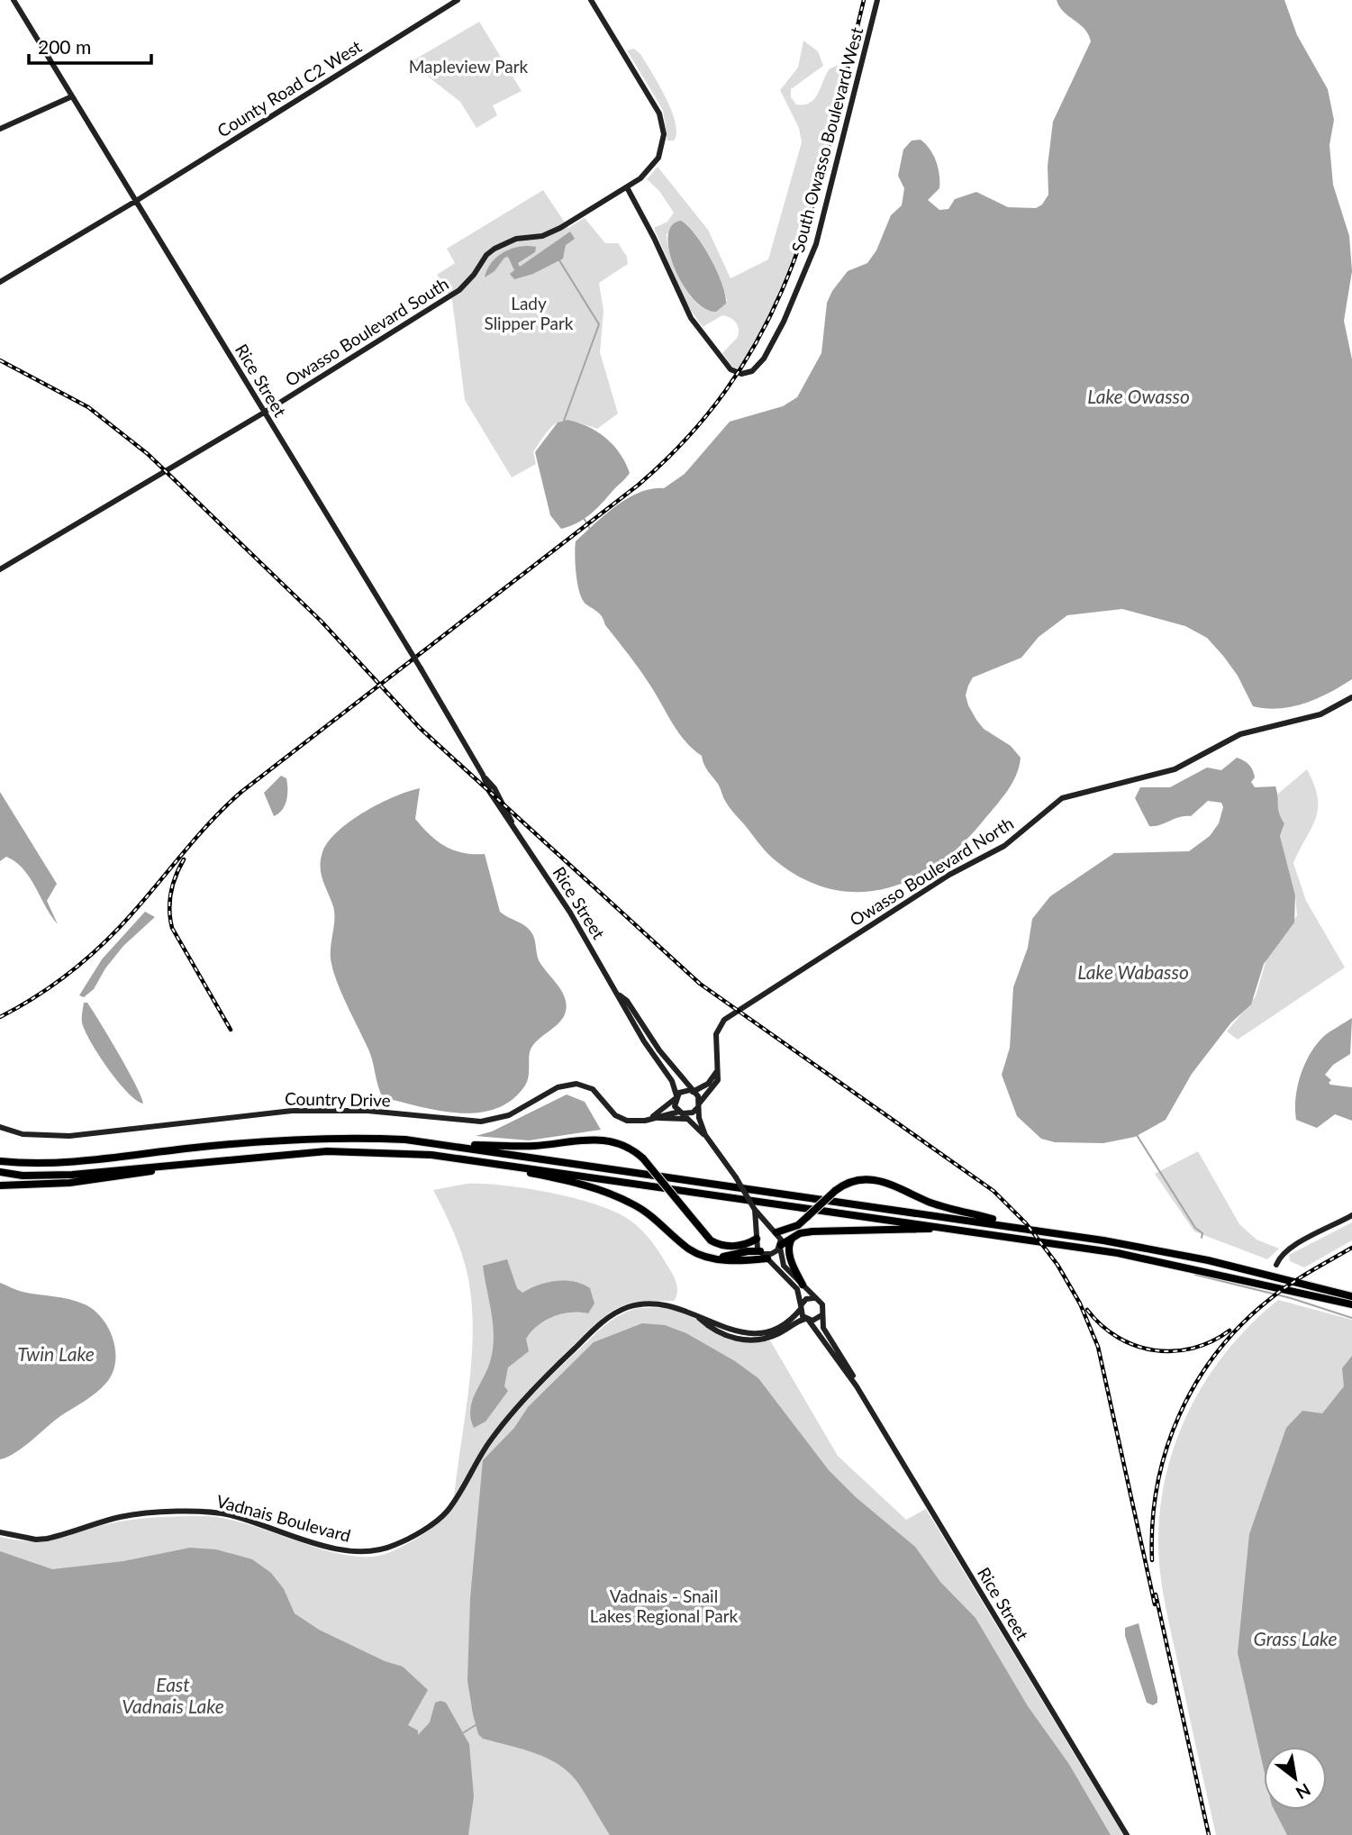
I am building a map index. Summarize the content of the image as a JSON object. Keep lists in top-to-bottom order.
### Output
{
  "streets": {
    "street": [
      "County Road C2 West",
      "South Owasso Boulevard West",
      "Owasso Boulevard South",
      "Rice Street",
      "Owasso Boulevard North",
      "Country Drive",
      "Vadnais Boulevard"
    ]
  },
  "crossings": [
    ["County Road C2 West", "Rice Street"],
    ["South Owasso Boulevard West", "Owasso Boulevard South"],
    ["Owasso Boulevard South", "Rice Street"],
    ["Rice Street", "Owasso Boulevard North"],
    ["Rice Street", "Country Drive"],
    ["Owasso Boulevard North", "Country Drive"]
  ],
  "water": [
    "Lake Owasso",
    "Lake Wabasso",
    "Twin Lake",
    "Grass Lake",
    "East Vadnais Lake"
  ],
  "parks": ["Mapleview Park", "Lady Slipper Park", "Vadnais - Snail Lakes Regional Park"],
  "scale_bar": "200 m",
  "north": "bottom right"
}
